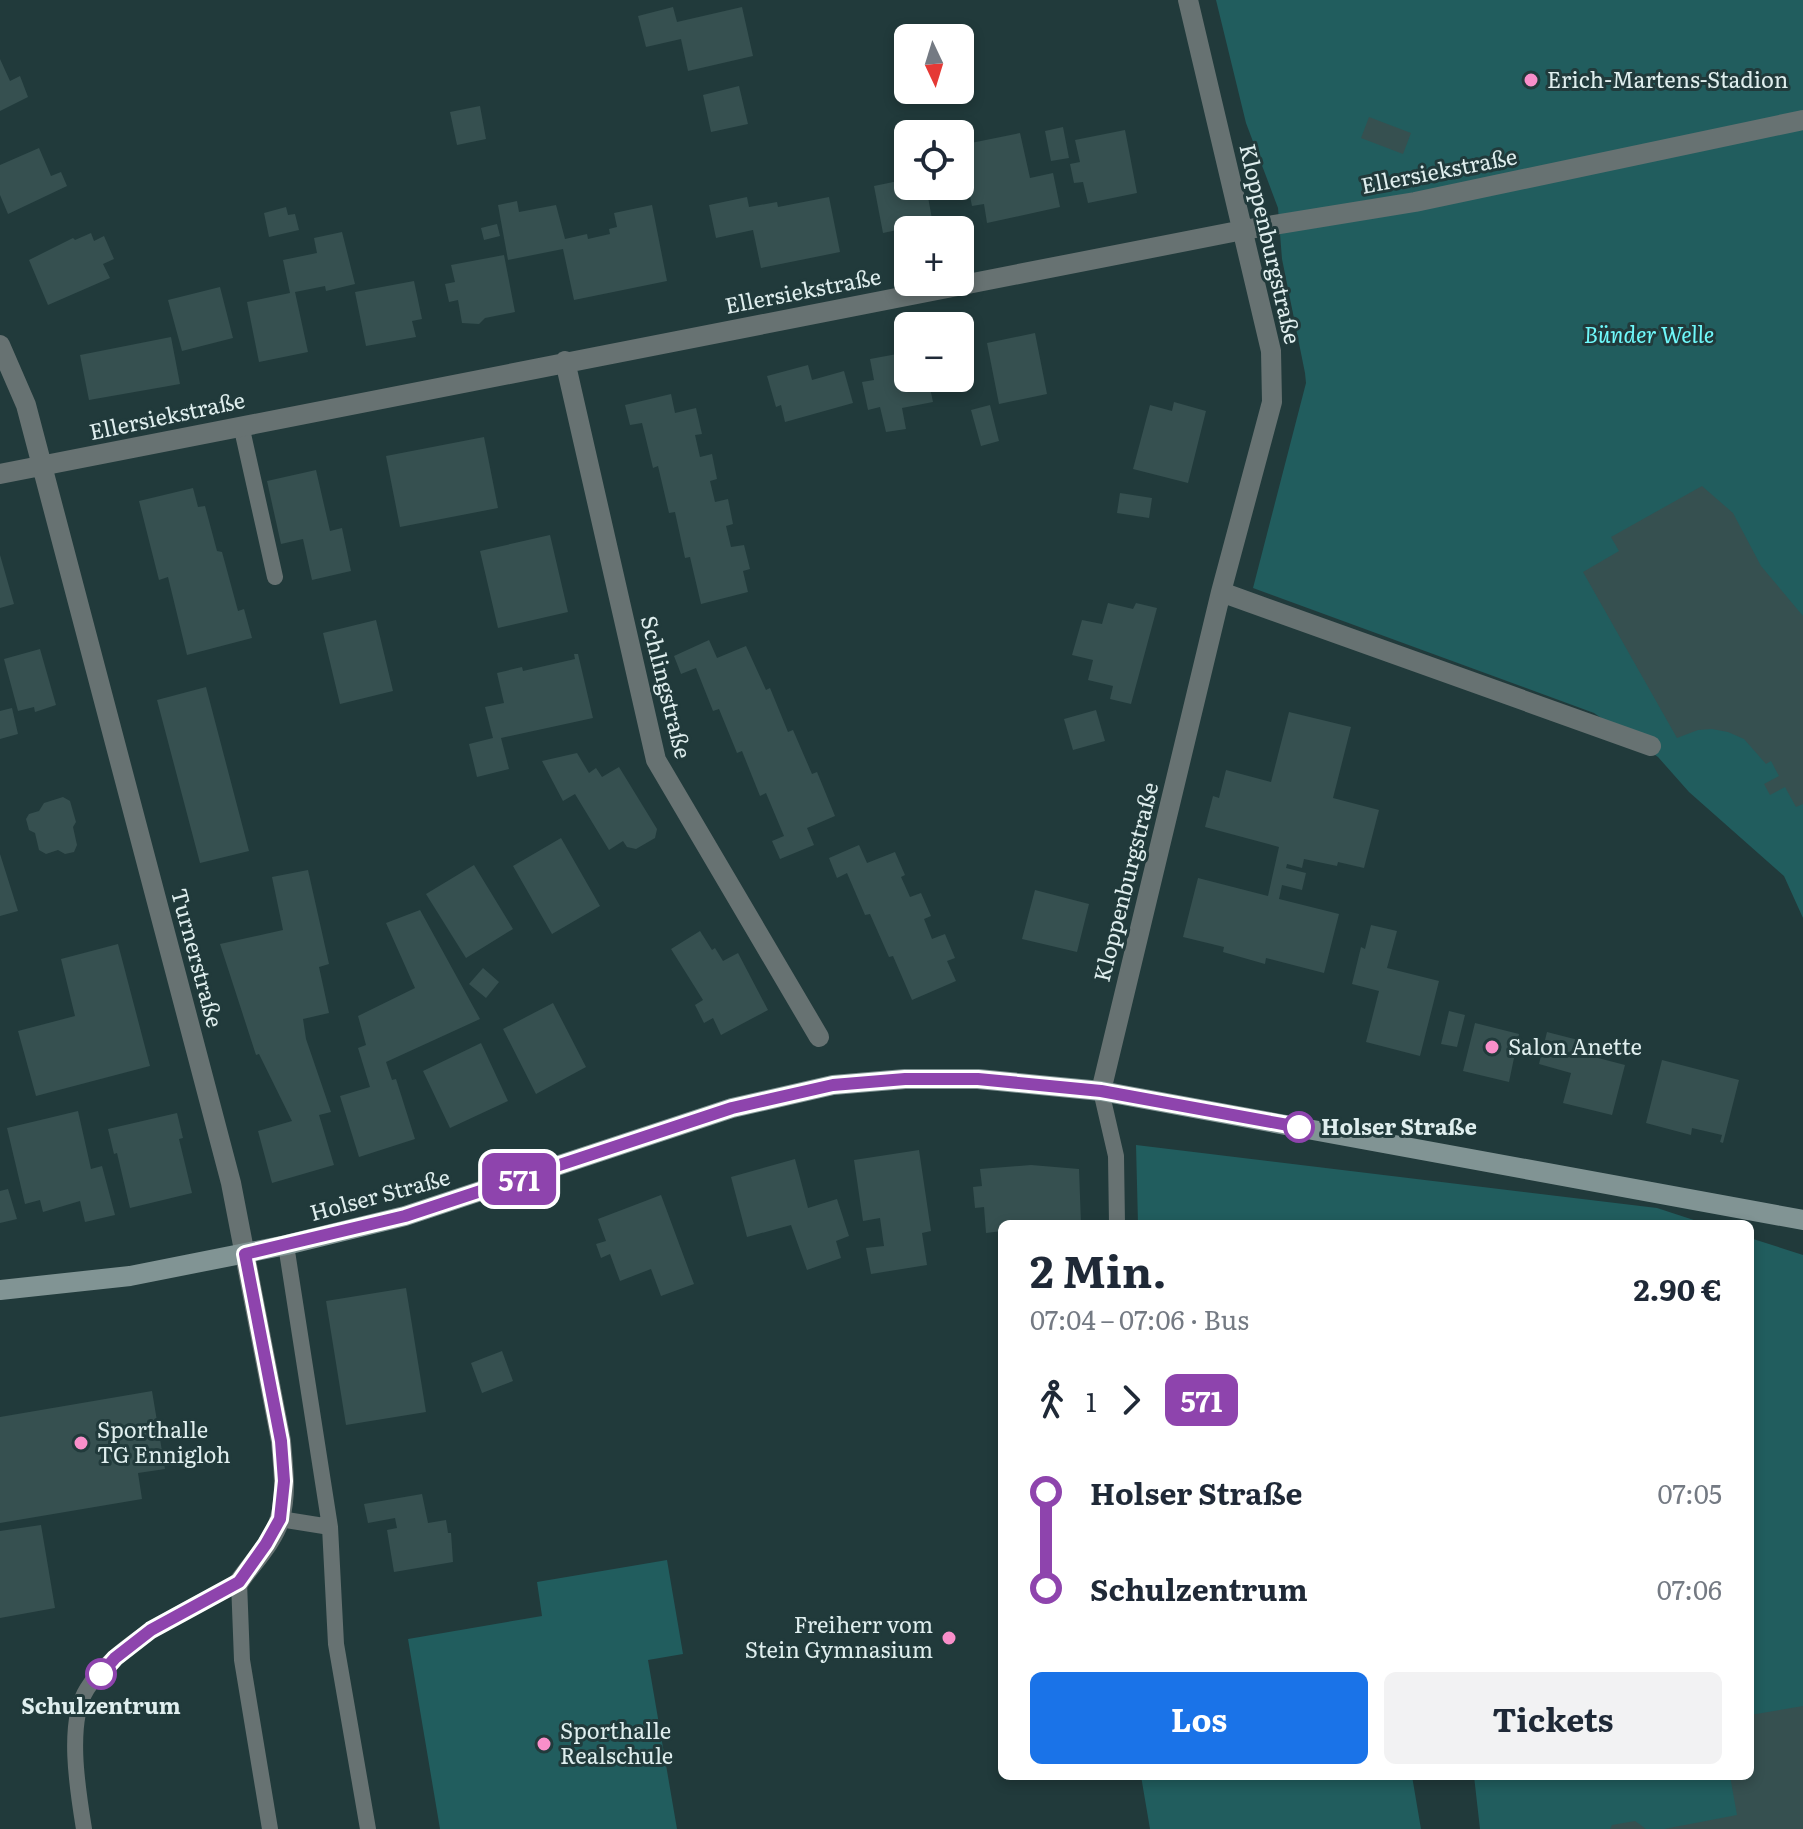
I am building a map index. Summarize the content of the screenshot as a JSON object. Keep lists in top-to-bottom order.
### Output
{
  "streets": {
    "main road": ["Holser Straße"],
    "street": [
      "Ellersiekstraße",
      "Kloppenburgstraße",
      "Schlingstraße",
      "Turnerstraße"
    ]
  },
  "crossings": [
    ["Ellersiekstraße", "Kloppenburgstraße"],
    ["Ellersiekstraße", "Schlingstraße"],
    ["Ellersiekstraße", "Turnerstraße"],
    ["Kloppenburgstraße", "Holser Straße"],
    ["Turnerstraße", "Holser Straße"]
  ],
  "parks": ["Bünder Welle"],
  "places": [
    "Erich-Martens-Stadion",
    "Salon Anette",
    "Holser Straße",
    "Sporthalle TG Ennigloh",
    "Freiherr vom Stein Gymnasium",
    "Schulzentrum",
    "Sporthalle Realschule"
  ],
  "lines": ["bus line 571"],
  "north": "bottom",
  "page": {
    "on_map": "571",
    "map_buttons": ["+", "−"],
    "heading": ["2 Min.", "07:04 – 07:06 · Bus", "2.90 €"],
    "legs": ["1", "571"],
    "list": [
      {
        "name": "Holser Straße",
        "value": "07:05"
      },
      {
        "name": "Schulzentrum",
        "value": "07:06"
      }
    ],
    "buttons": ["Los", "Tickets"]
  }
}
